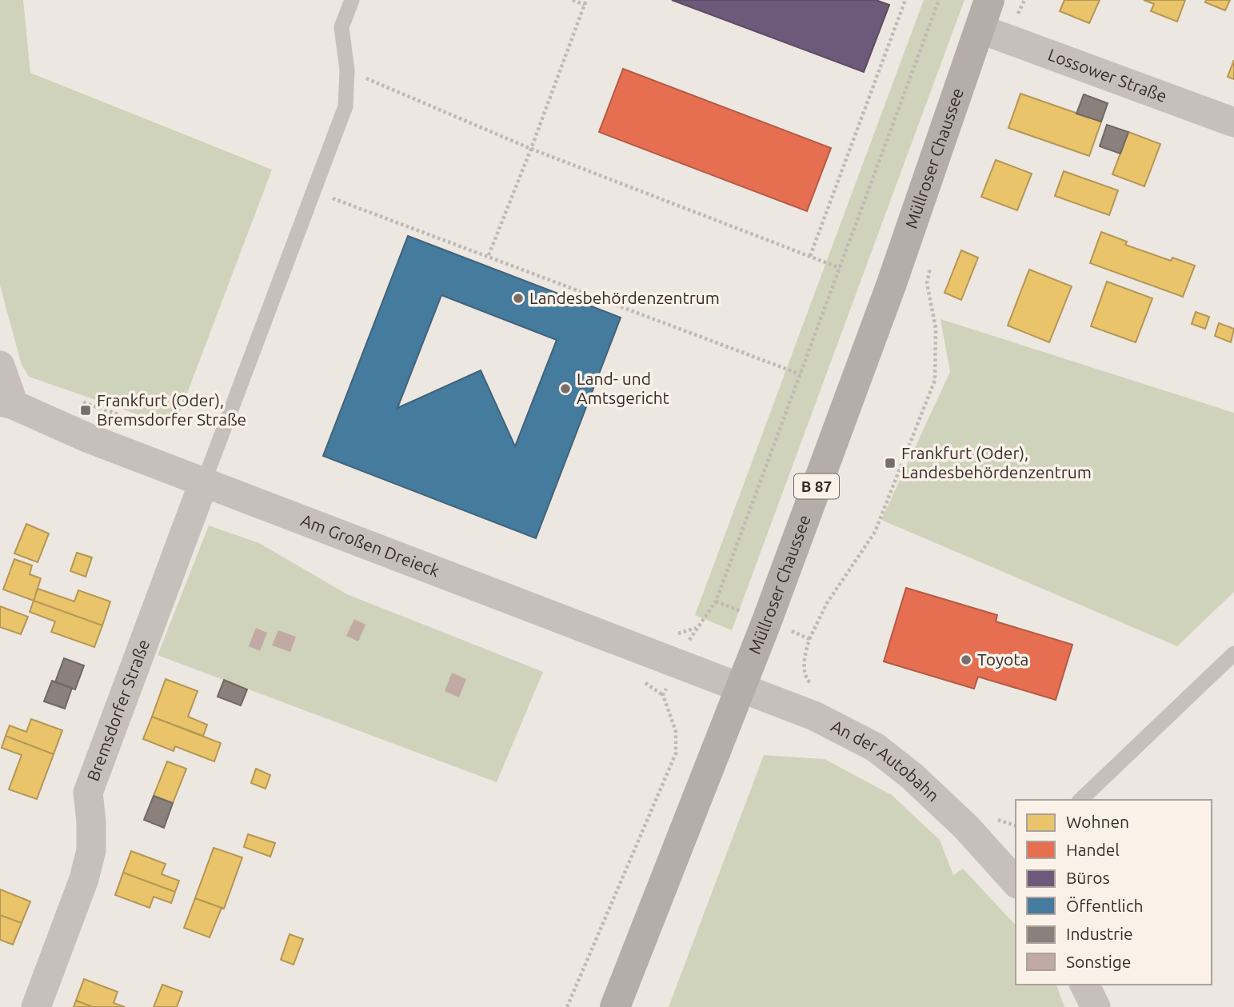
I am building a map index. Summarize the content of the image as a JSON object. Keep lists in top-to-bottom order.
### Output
{
  "streets": {
    "main road": ["Müllroser Chaussee", "B 87"],
    "street": [
      "Lossower Straße",
      "Am Großen Dreieck",
      "Bremsdorfer Straße",
      "An der Autobahn"
    ]
  },
  "crossings": [
    ["Lossower Straße", "Müllroser Chaussee"],
    ["Müllroser Chaussee", "Am Großen Dreieck"],
    ["Müllroser Chaussee", "An der Autobahn"],
    ["Am Großen Dreieck", "Bremsdorfer Straße"],
    ["Am Großen Dreieck", "An der Autobahn"]
  ],
  "places": {
    "other": ["Landesbehördenzentrum", "Land- und Amtsgericht", "Toyota"],
    "transit": ["Frankfurt (Oder), Bremsdorfer Straße", "Frankfurt (Oder), Landesbehördenzentrum"]
  },
  "legend": [
    "Wohnen",
    "Handel",
    "Büros",
    "Öffentlich",
    "Industrie",
    "Sonstige"
  ]
}
